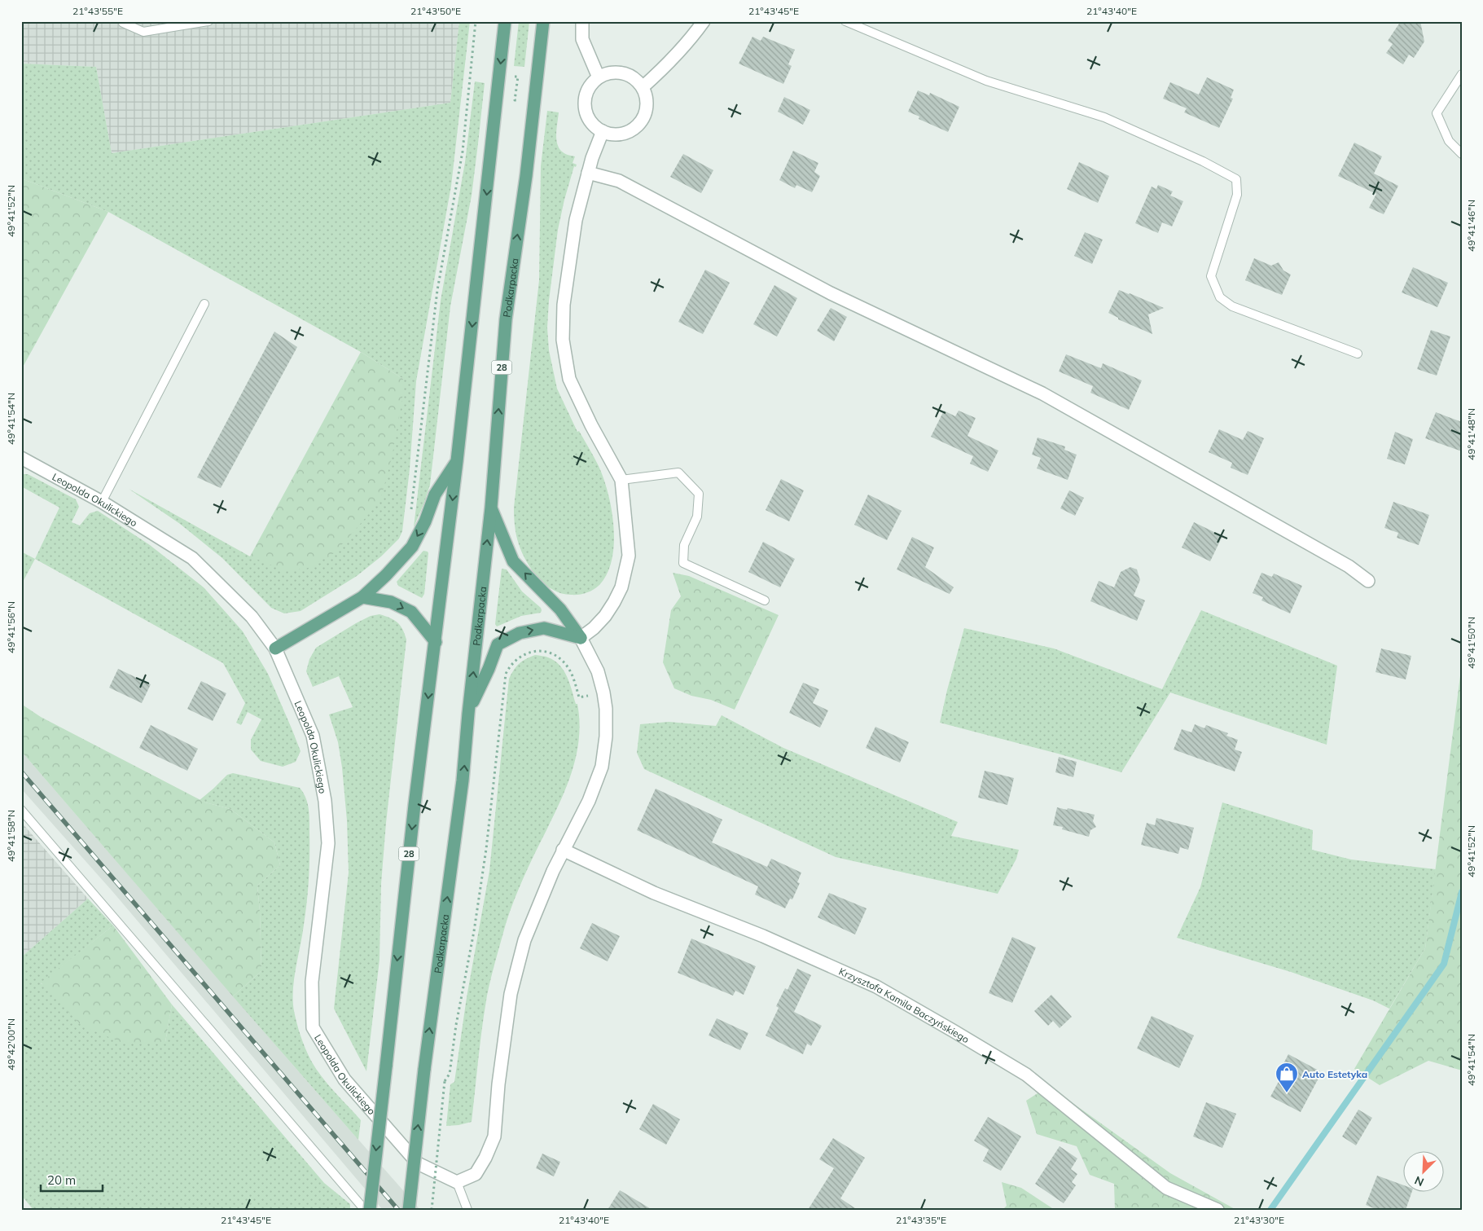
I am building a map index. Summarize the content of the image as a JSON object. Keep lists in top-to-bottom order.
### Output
{
  "streets": {
    "main road": ["Podkarpacka", "28"],
    "street": ["Leopolda Okulickiego", "Krzysztofa Kamila Baczyńskiego"]
  },
  "places": {
    "shop": ["Auto Estetyka"]
  },
  "scale_bar": "20 m",
  "north": "bottom left",
  "coordinates": [
    "21°43'55\"E",
    "21°43'50\"E",
    "21°43'45\"E",
    "21°43'40\"E",
    "49°41'52\"N",
    "49°41'46\"N",
    "49°41'54\"N",
    "49°41'48\"N",
    "49°41'56\"N",
    "49°41'50\"N",
    "49°41'58\"N",
    "49°42'00\"N",
    "21°43'35\"E",
    "21°43'30\"E"
  ]
}
